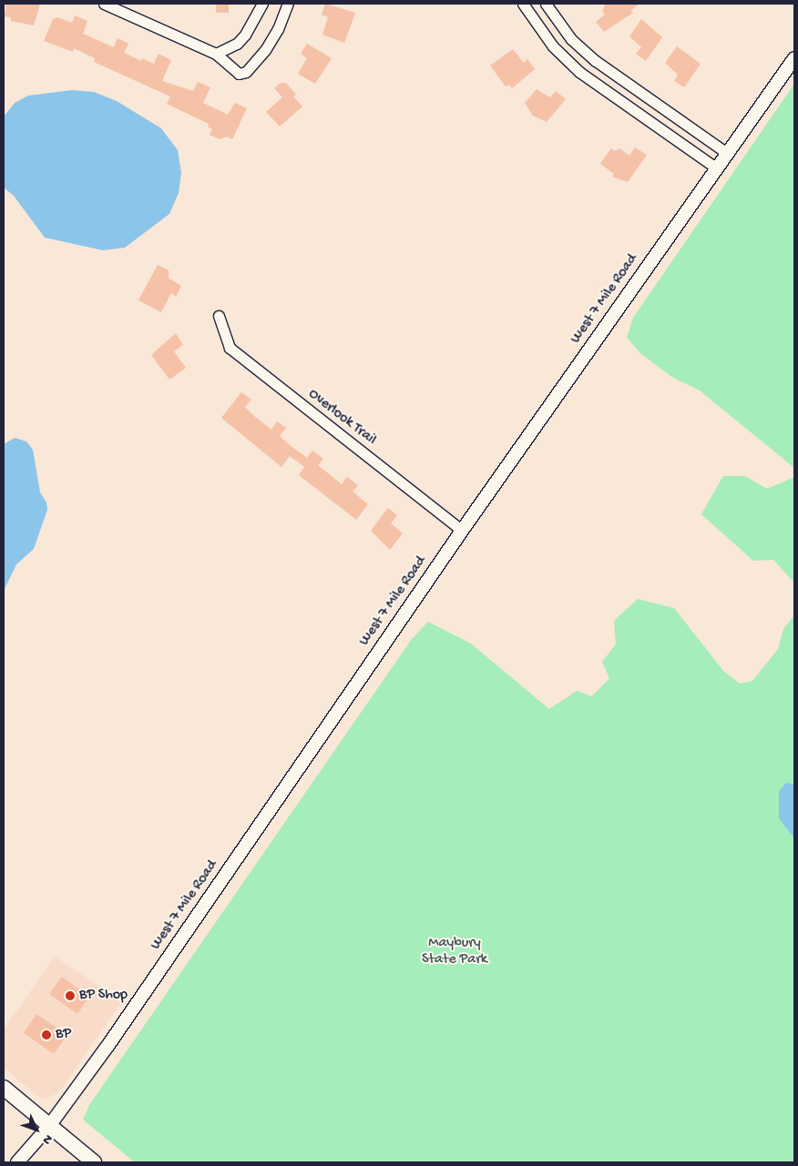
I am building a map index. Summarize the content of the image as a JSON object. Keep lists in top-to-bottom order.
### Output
{
  "streets": {
    "street": ["West 7 Mile Road", "Overlook Trail"]
  },
  "crossings": [
    ["West 7 Mile Road", "Overlook Trail"]
  ],
  "parks": ["Maybury State Park"],
  "places": ["BP Shop", "BP"],
  "north": "bottom right"
}
